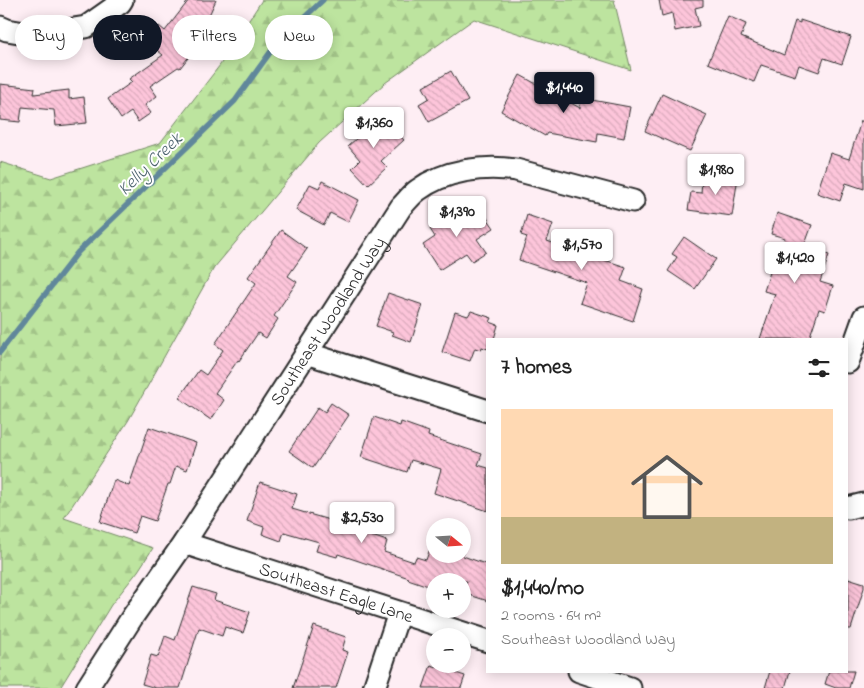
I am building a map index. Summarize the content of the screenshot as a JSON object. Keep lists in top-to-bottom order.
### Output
{
  "streets": {
    "street": ["Southeast Woodland Way", "Southeast Eagle Lane"]
  },
  "crossings": [
    ["Southeast Woodland Way", "Southeast Eagle Lane"]
  ],
  "water": ["Kelly Creek"],
  "north": "right",
  "page": {
    "chip": [
      "Buy",
      "Rent",
      "Filters",
      "New"
    ],
    "price": [
      "$1,440",
      "$1,360",
      "$1,980",
      "$1,390",
      "$1,570",
      "$1,420",
      "$2,530"
    ],
    "heading": "7 homes",
    "list": [
      {
        "name": "$1,440/mo",
        "note": "2 rooms · 64 m² · Southeast Woodland Way"
      }
    ],
    "map_buttons": ["+", "−"]
  }
}
